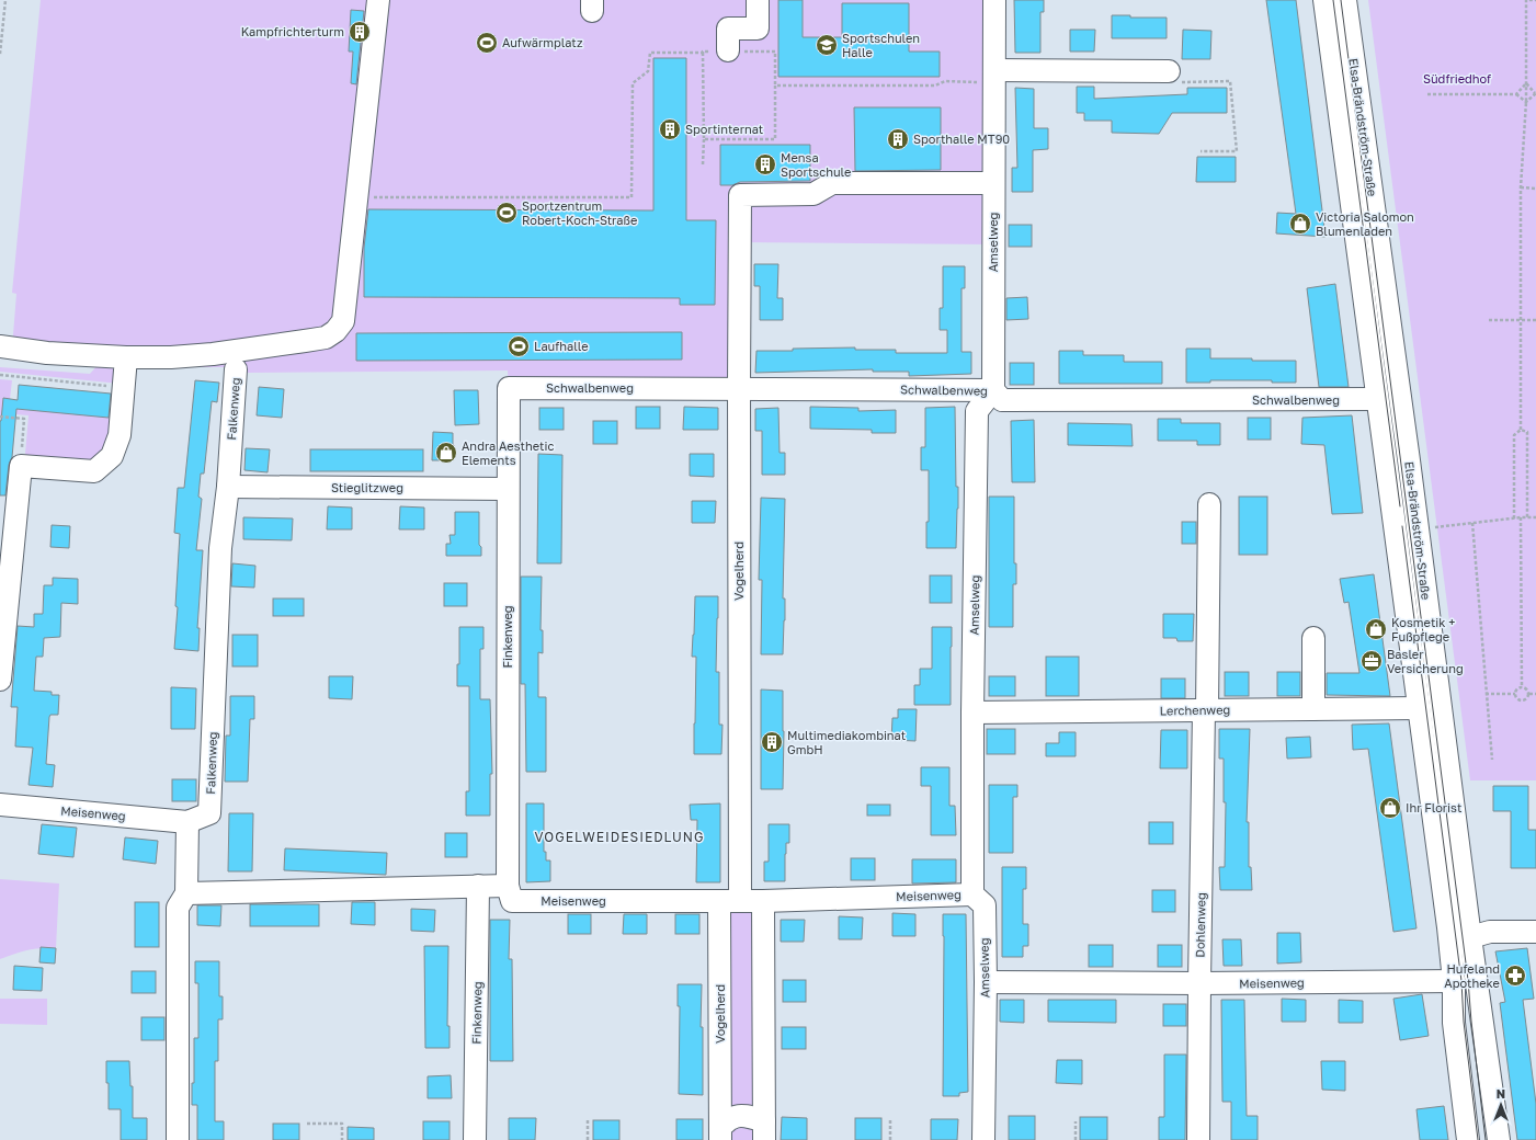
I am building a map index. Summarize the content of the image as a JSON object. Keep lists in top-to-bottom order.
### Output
{
  "streets": {
    "street": [
      "Elsa-Brändström-Straße",
      "Amselweg",
      "Schwalbenweg",
      "Falkenweg",
      "Stieglitzweg",
      "Vogelherd",
      "Finkenweg",
      "Lerchenweg",
      "Meisenweg",
      "Dohlenweg"
    ]
  },
  "crossings": [
    ["Elsa-Brändström-Straße", "Schwalbenweg"],
    ["Elsa-Brändström-Straße", "Lerchenweg"],
    ["Elsa-Brändström-Straße", "Meisenweg"],
    ["Amselweg", "Schwalbenweg"],
    ["Amselweg", "Vogelherd"],
    ["Amselweg", "Lerchenweg"],
    ["Amselweg", "Meisenweg"],
    ["Schwalbenweg", "Vogelherd"],
    ["Schwalbenweg", "Finkenweg"],
    ["Falkenweg", "Stieglitzweg"],
    ["Falkenweg", "Meisenweg"],
    ["Stieglitzweg", "Finkenweg"],
    ["Vogelherd", "Meisenweg"],
    ["Finkenweg", "Meisenweg"],
    ["Lerchenweg", "Dohlenweg"],
    ["Meisenweg", "Dohlenweg"]
  ],
  "districts": ["VOGELWEIDESIEDLUNG"],
  "parks": ["Südfriedhof"],
  "places": {
    "building": [
      "Kampfrichterturm",
      "Sportinternat",
      "Sporthalle MT90",
      "Mensa Sportschule",
      "Multimediakombinat GmbH"
    ],
    "sports": ["Aufwärmplatz", "Sportzentrum Robert-Koch-Straße", "Laufhalle"],
    "school or university": ["Sportschulen Halle"],
    "shop": [
      "Victoria Salomon Blumenladen",
      "Andra Aesthetic Elements",
      "Kosmetik + Fußpflege",
      "Ihr Florist"
    ],
    "office": ["Basler Versicherung"],
    "pharmacy": ["Hufeland Apotheke"]
  },
  "north": "top"
}
